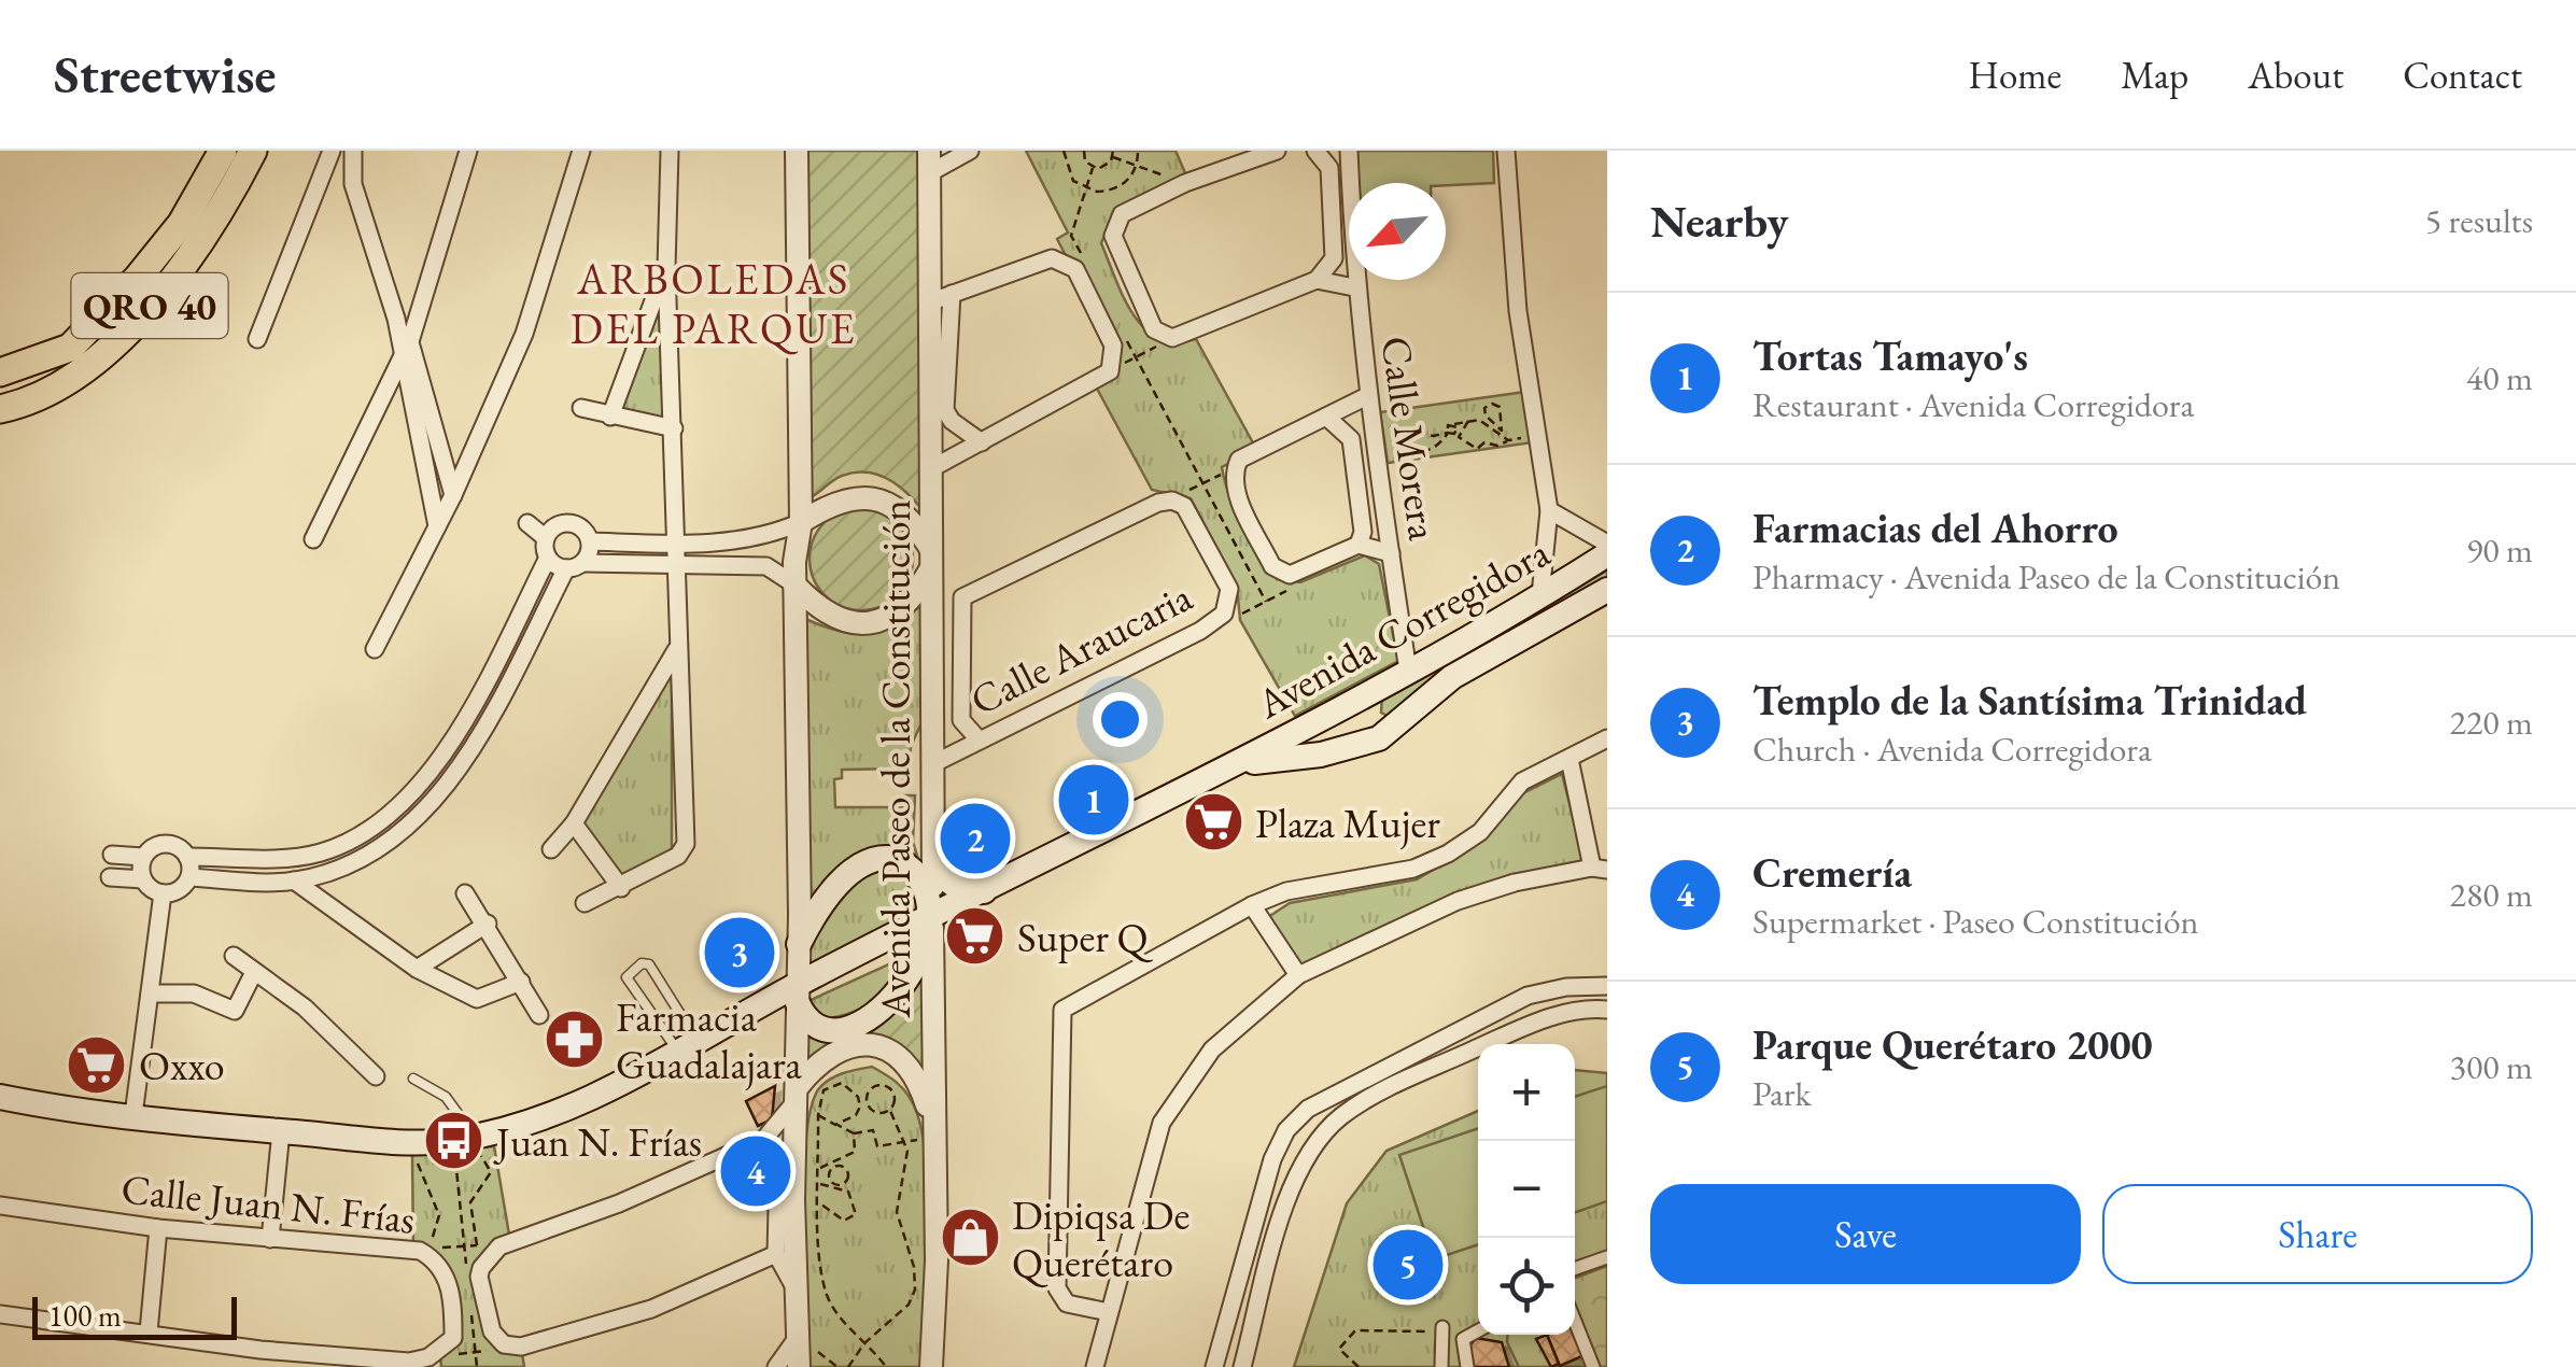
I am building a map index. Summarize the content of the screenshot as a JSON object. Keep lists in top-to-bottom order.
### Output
{
  "streets": {
    "highway": ["QRO 40"],
    "main road": ["Avenida Corregidora"],
    "street": [
      "Calle Morera",
      "Calle Araucaria",
      "Avenida Paseo de la Constitución",
      "Calle Juan N. Frías"
    ]
  },
  "crossings": [
    ["Calle Morera", "Avenida Corregidora"],
    ["Avenida Corregidora", "Avenida Paseo de la Constitución"],
    ["Calle Araucaria", "Avenida Paseo de la Constitución"]
  ],
  "districts": ["ARBOLEDAS DEL PARQUE"],
  "places": {
    "supermarket": ["Plaza Mujer", "Super Q", "Oxxo"],
    "pharmacy": ["Farmacia Guadalajara"],
    "bus stop": ["Juan N. Frías"],
    "shop": ["Dipiqsa De Querétaro"]
  },
  "scale_bar": "100 m",
  "north": "bottom left",
  "page": {
    "header": "Streetwise",
    "nav": [
      "Home",
      "Map",
      "About",
      "Contact"
    ],
    "heading": ["Nearby", "5 results"],
    "list": [
      {
        "mark": "1",
        "name": "Tortas Tamayo's",
        "note": "Restaurant · Avenida Corregidora",
        "value": "40 m"
      },
      {
        "mark": "2",
        "name": "Farmacias del Ahorro",
        "note": "Pharmacy · Avenida Paseo de la Constitución",
        "value": "90 m"
      },
      {
        "mark": "3",
        "name": "Templo de la Santísima Trinidad",
        "note": "Church · Avenida Corregidora",
        "value": "220 m"
      },
      {
        "mark": "4",
        "name": "Cremería",
        "note": "Supermarket · Paseo Constitución",
        "value": "280 m"
      },
      {
        "mark": "5",
        "name": "Parque Querétaro 2000",
        "note": "Park",
        "value": "300 m"
      }
    ],
    "pins": [
      "1",
      "2",
      "3",
      "4",
      "5"
    ],
    "map_buttons": ["+", "−"],
    "buttons": ["Save", "Share"],
    "scale": "100 m"
  }
}
